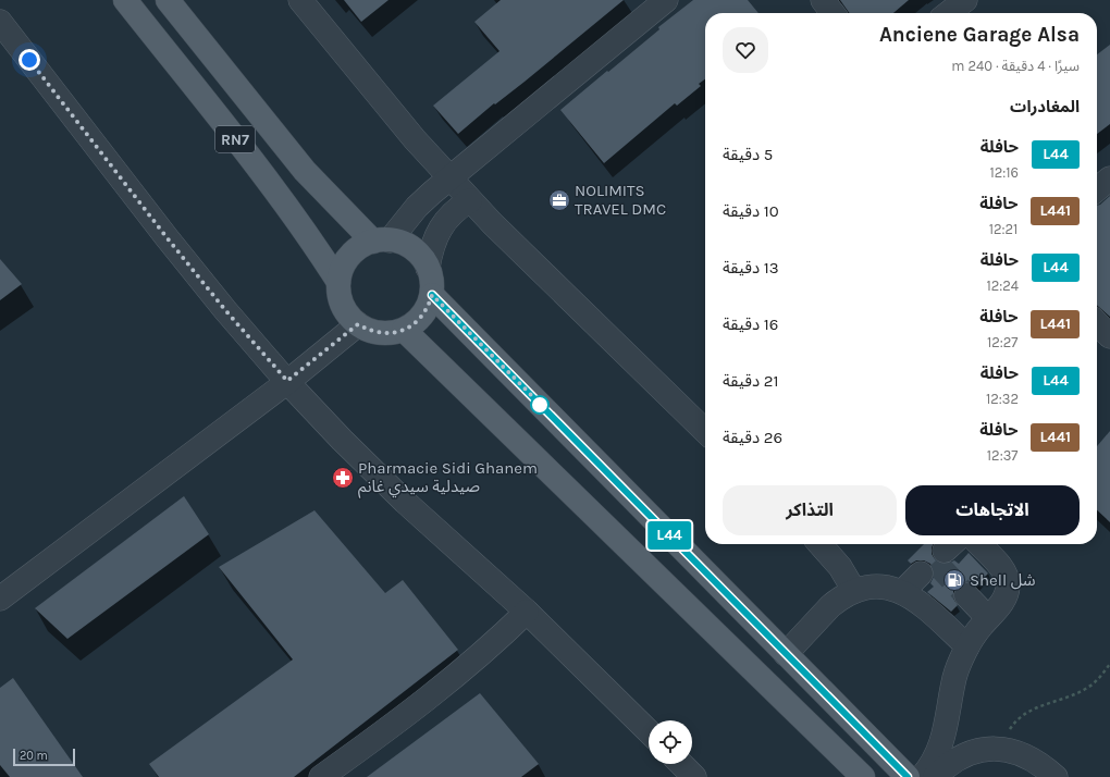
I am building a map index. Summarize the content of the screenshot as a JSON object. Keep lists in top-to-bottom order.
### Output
{
  "streets": {
    "main road": ["RN7"]
  },
  "places": {
    "office": ["NOLIMITS TRAVEL DMC"],
    "pharmacy": ["Pharmacie Sidi Ghanem صيدلية سيدي غانم"],
    "fuel station": ["Shell شل"]
  },
  "lines": ["bus line L44"],
  "scale_bar": "20 m",
  "page": {
    "on_map": "L44",
    "heading": [
      ["Anciene Garage Alsa", "سيرًا · 4 دقيقة · 240 m"],
      "المغادرات"
    ],
    "list": [
      {
        "mark": "L44",
        "name": "حافلة",
        "note": "12:16",
        "value": "5 دقيقة"
      },
      {
        "mark": "L441",
        "name": "حافلة",
        "note": "12:21",
        "value": "10 دقيقة"
      },
      {
        "mark": "L44",
        "name": "حافلة",
        "note": "12:24",
        "value": "13 دقيقة"
      },
      {
        "mark": "L441",
        "name": "حافلة",
        "note": "12:27",
        "value": "16 دقيقة"
      },
      {
        "mark": "L44",
        "name": "حافلة",
        "note": "12:32",
        "value": "21 دقيقة"
      },
      {
        "mark": "L441",
        "name": "حافلة",
        "note": "12:37",
        "value": "26 دقيقة"
      }
    ],
    "buttons": ["الاتجاهات", "التذاكر"],
    "scale": "20 m"
  }
}
